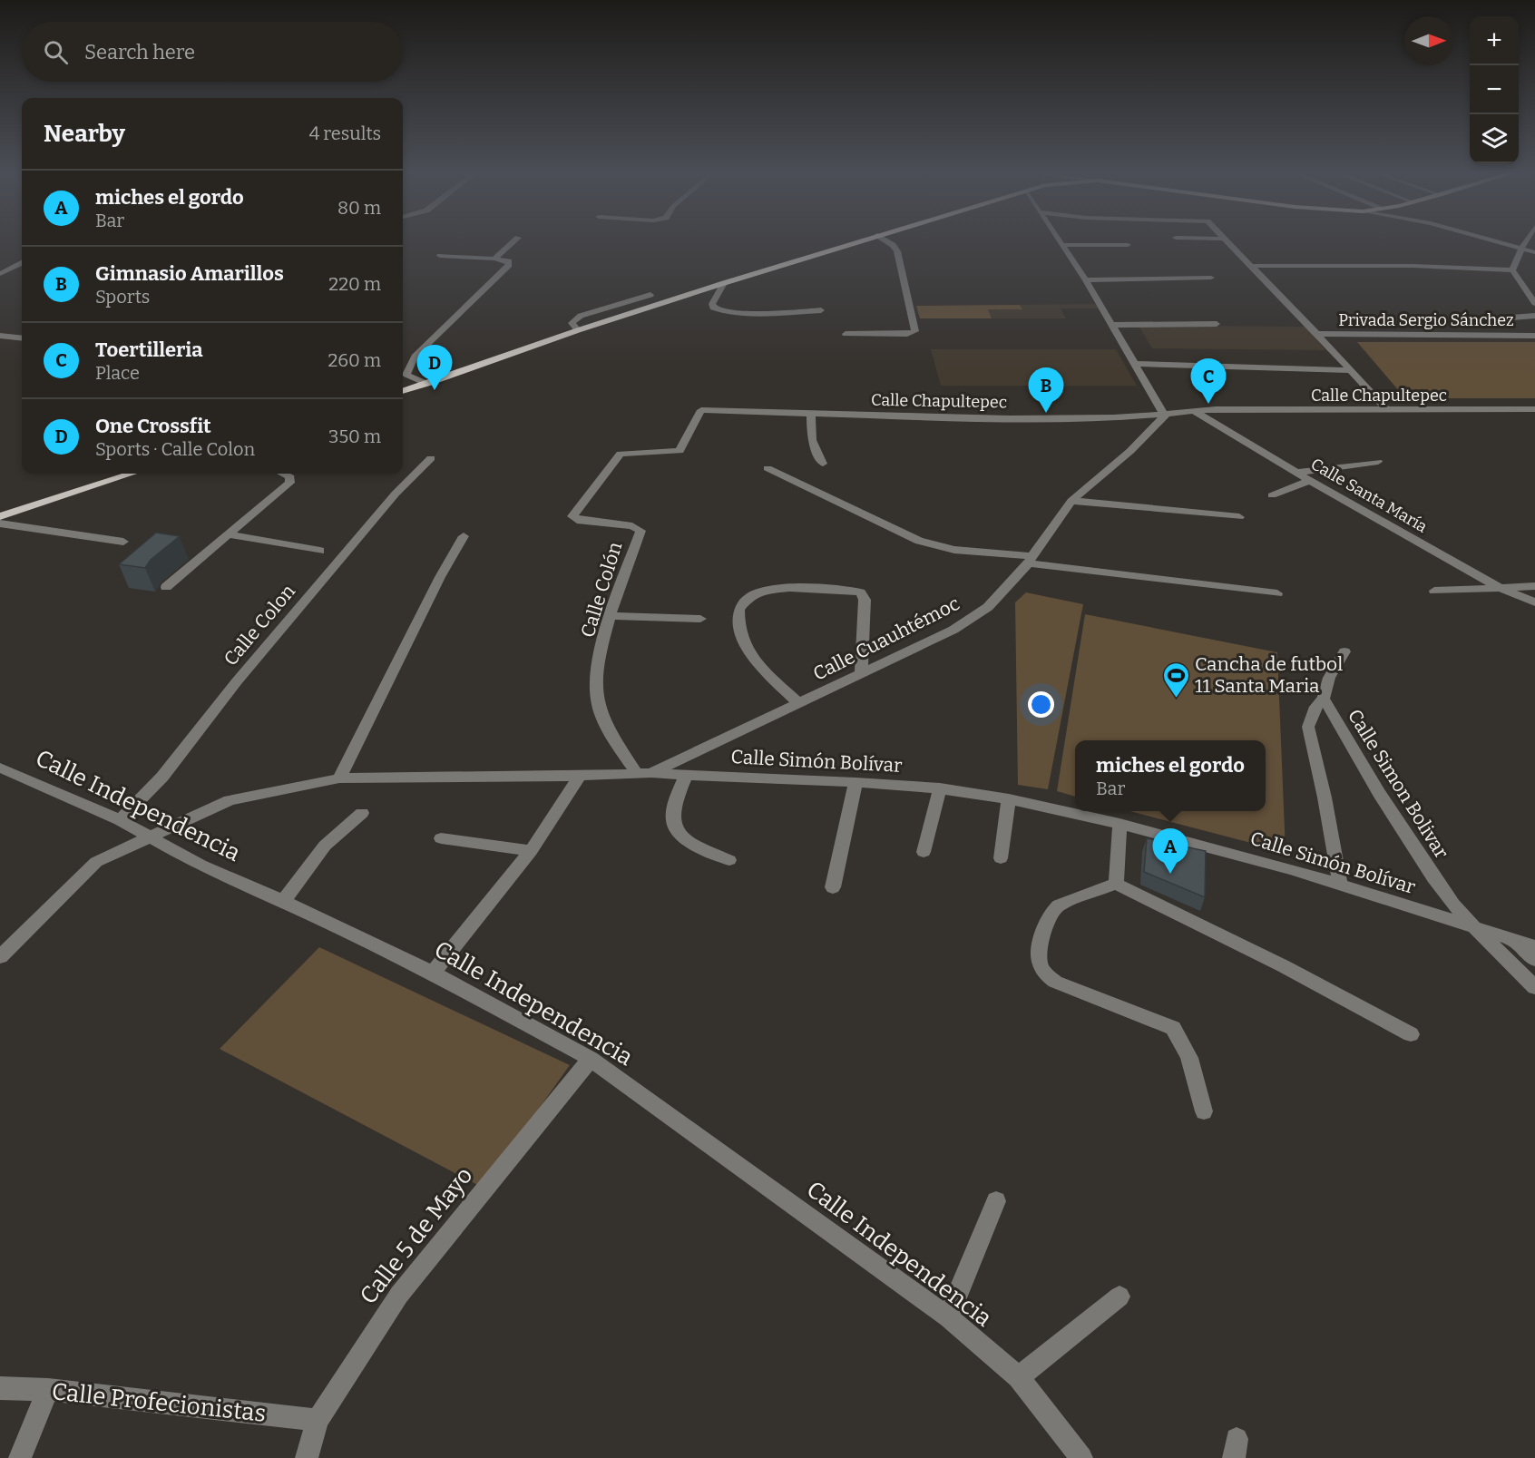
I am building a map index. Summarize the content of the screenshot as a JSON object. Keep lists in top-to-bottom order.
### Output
{
  "streets": {
    "street": [
      "Privada Sergio Sánchez",
      "Calle Chapultepec",
      "Calle Santa María",
      "Calle Colón",
      "Calle Colon",
      "Calle Cuauhtémoc",
      "Calle Simón Bolívar",
      "Calle Simon Bolivar",
      "Calle Independencia",
      "Calle 5 de Mayo",
      "Calle Profecionistas"
    ]
  },
  "crossings": [
    ["Calle Chapultepec", "Calle Santa María"],
    ["Calle Chapultepec", "Calle Colón"],
    ["Calle Chapultepec", "Calle Cuauhtémoc"],
    ["Calle Colón", "Calle Cuauhtémoc"],
    ["Calle Colón", "Calle Simón Bolívar"],
    ["Calle Colon", "Calle Independencia"],
    ["Calle Cuauhtémoc", "Calle Simón Bolívar"],
    ["Calle Simón Bolívar", "Calle Simon Bolivar"],
    ["Calle Simón Bolívar", "Calle Independencia"],
    ["Calle Independencia", "Calle 5 de Mayo"],
    ["Calle 5 de Mayo", "Calle Profecionistas"]
  ],
  "places": {
    "sports": ["Cancha de futbol 11 Santa Maria"]
  },
  "north": "right",
  "page": {
    "map_buttons": ["+", "−"],
    "search": "Search here",
    "heading": ["Nearby", "4 results"],
    "list": [
      {
        "mark": "A",
        "name": "miches el gordo",
        "note": "Bar",
        "value": "80 m"
      },
      {
        "mark": "B",
        "name": "Gimnasio Amarillos",
        "note": "Sports",
        "value": "220 m"
      },
      {
        "mark": "C",
        "name": "Toertilleria",
        "note": "Place",
        "value": "260 m"
      },
      {
        "mark": "D",
        "name": "One Crossfit",
        "note": "Sports · Calle Colon",
        "value": "350 m"
      }
    ],
    "pins": [
      "D",
      "C",
      "B",
      "A"
    ],
    "popup": ["miches el gordo", "Bar"]
  }
}
